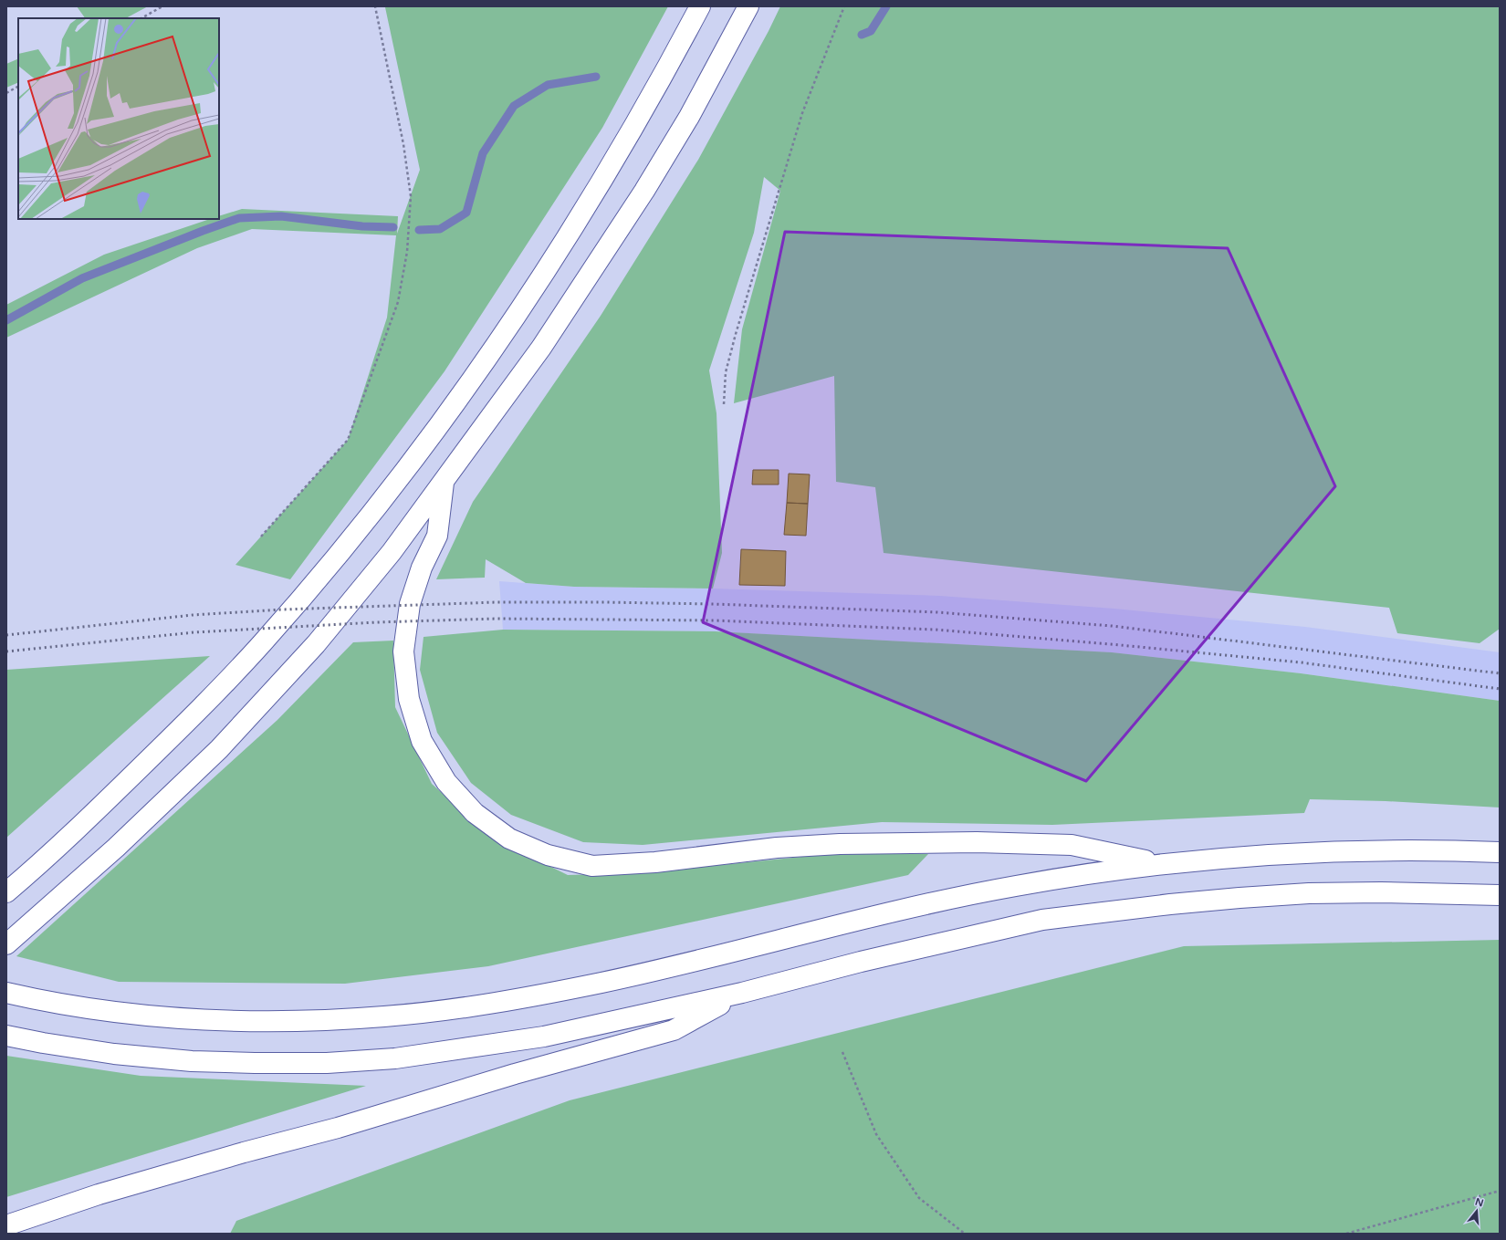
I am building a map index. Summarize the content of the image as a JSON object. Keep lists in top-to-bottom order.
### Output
{
  "north": "top"
}
